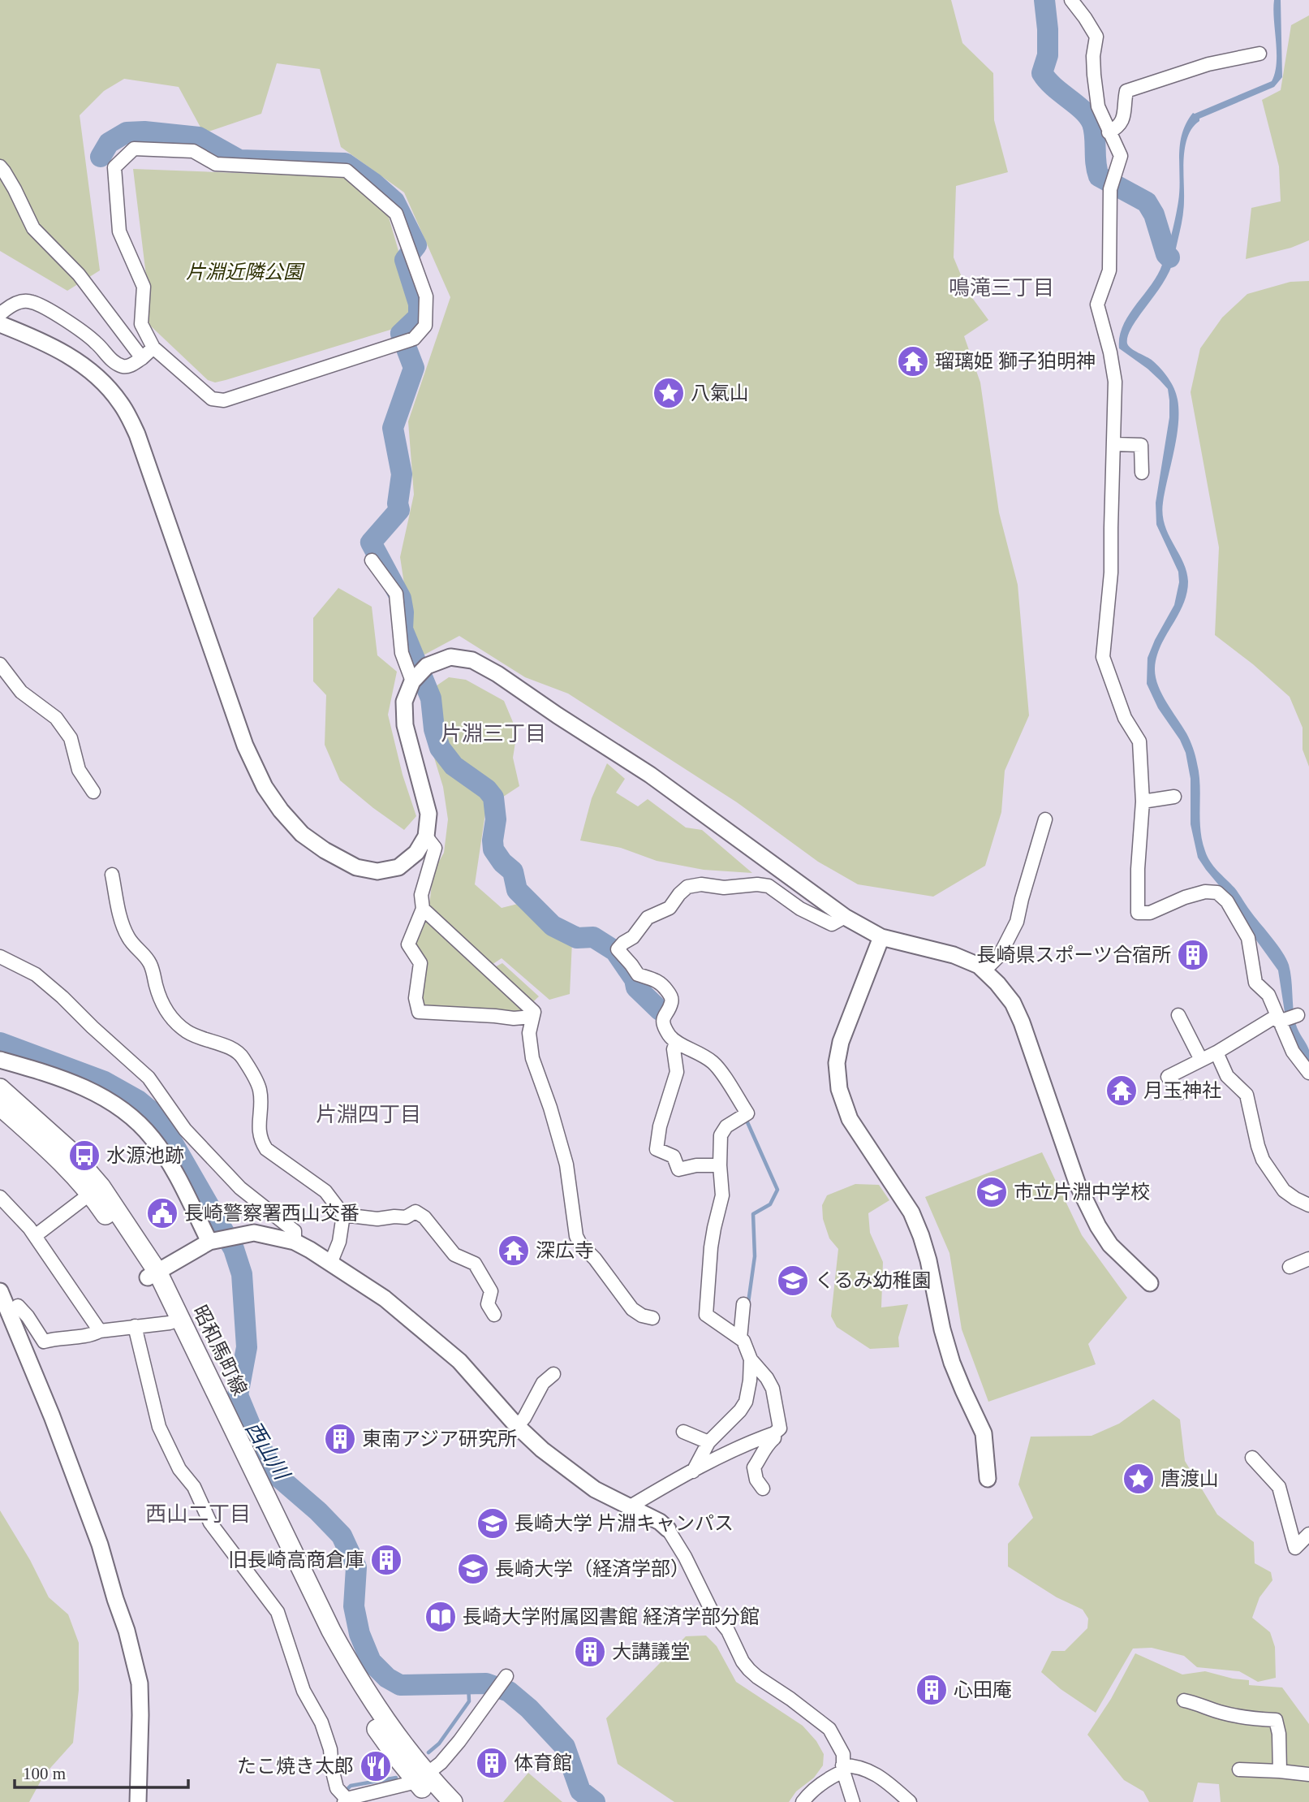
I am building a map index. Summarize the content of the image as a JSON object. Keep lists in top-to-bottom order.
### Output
{
  "streets": {
    "main road": ["昭和馬町線"]
  },
  "districts": [
    "鳴滝三丁目",
    "片淵三丁目",
    "片淵四丁目",
    "西山二丁目"
  ],
  "water": ["西山川"],
  "parks": ["片淵近隣公園"],
  "places": {
    "temple": ["瑠璃姫 獅子狛明神", "月玉神社", "深広寺"],
    "place": ["八氣山", "唐渡山"],
    "building": [
      "長崎県スポーツ合宿所",
      "東南アジア研究所",
      "旧長崎高商倉庫",
      "大講議堂",
      "心田庵",
      "体育館"
    ],
    "bus stop": ["水源池跡"],
    "school or university": [
      "市立片淵中学校",
      "くるみ幼稚園",
      "長崎大学 片淵キャンパス",
      "長崎大学（経済学部）"
    ],
    "public building": ["長崎警察署西山交番"],
    "library": ["長崎大学附属図書館 経済学部分館"],
    "restaurant": ["たこ焼き太郎"]
  },
  "scale_bar": "100 m"
}
